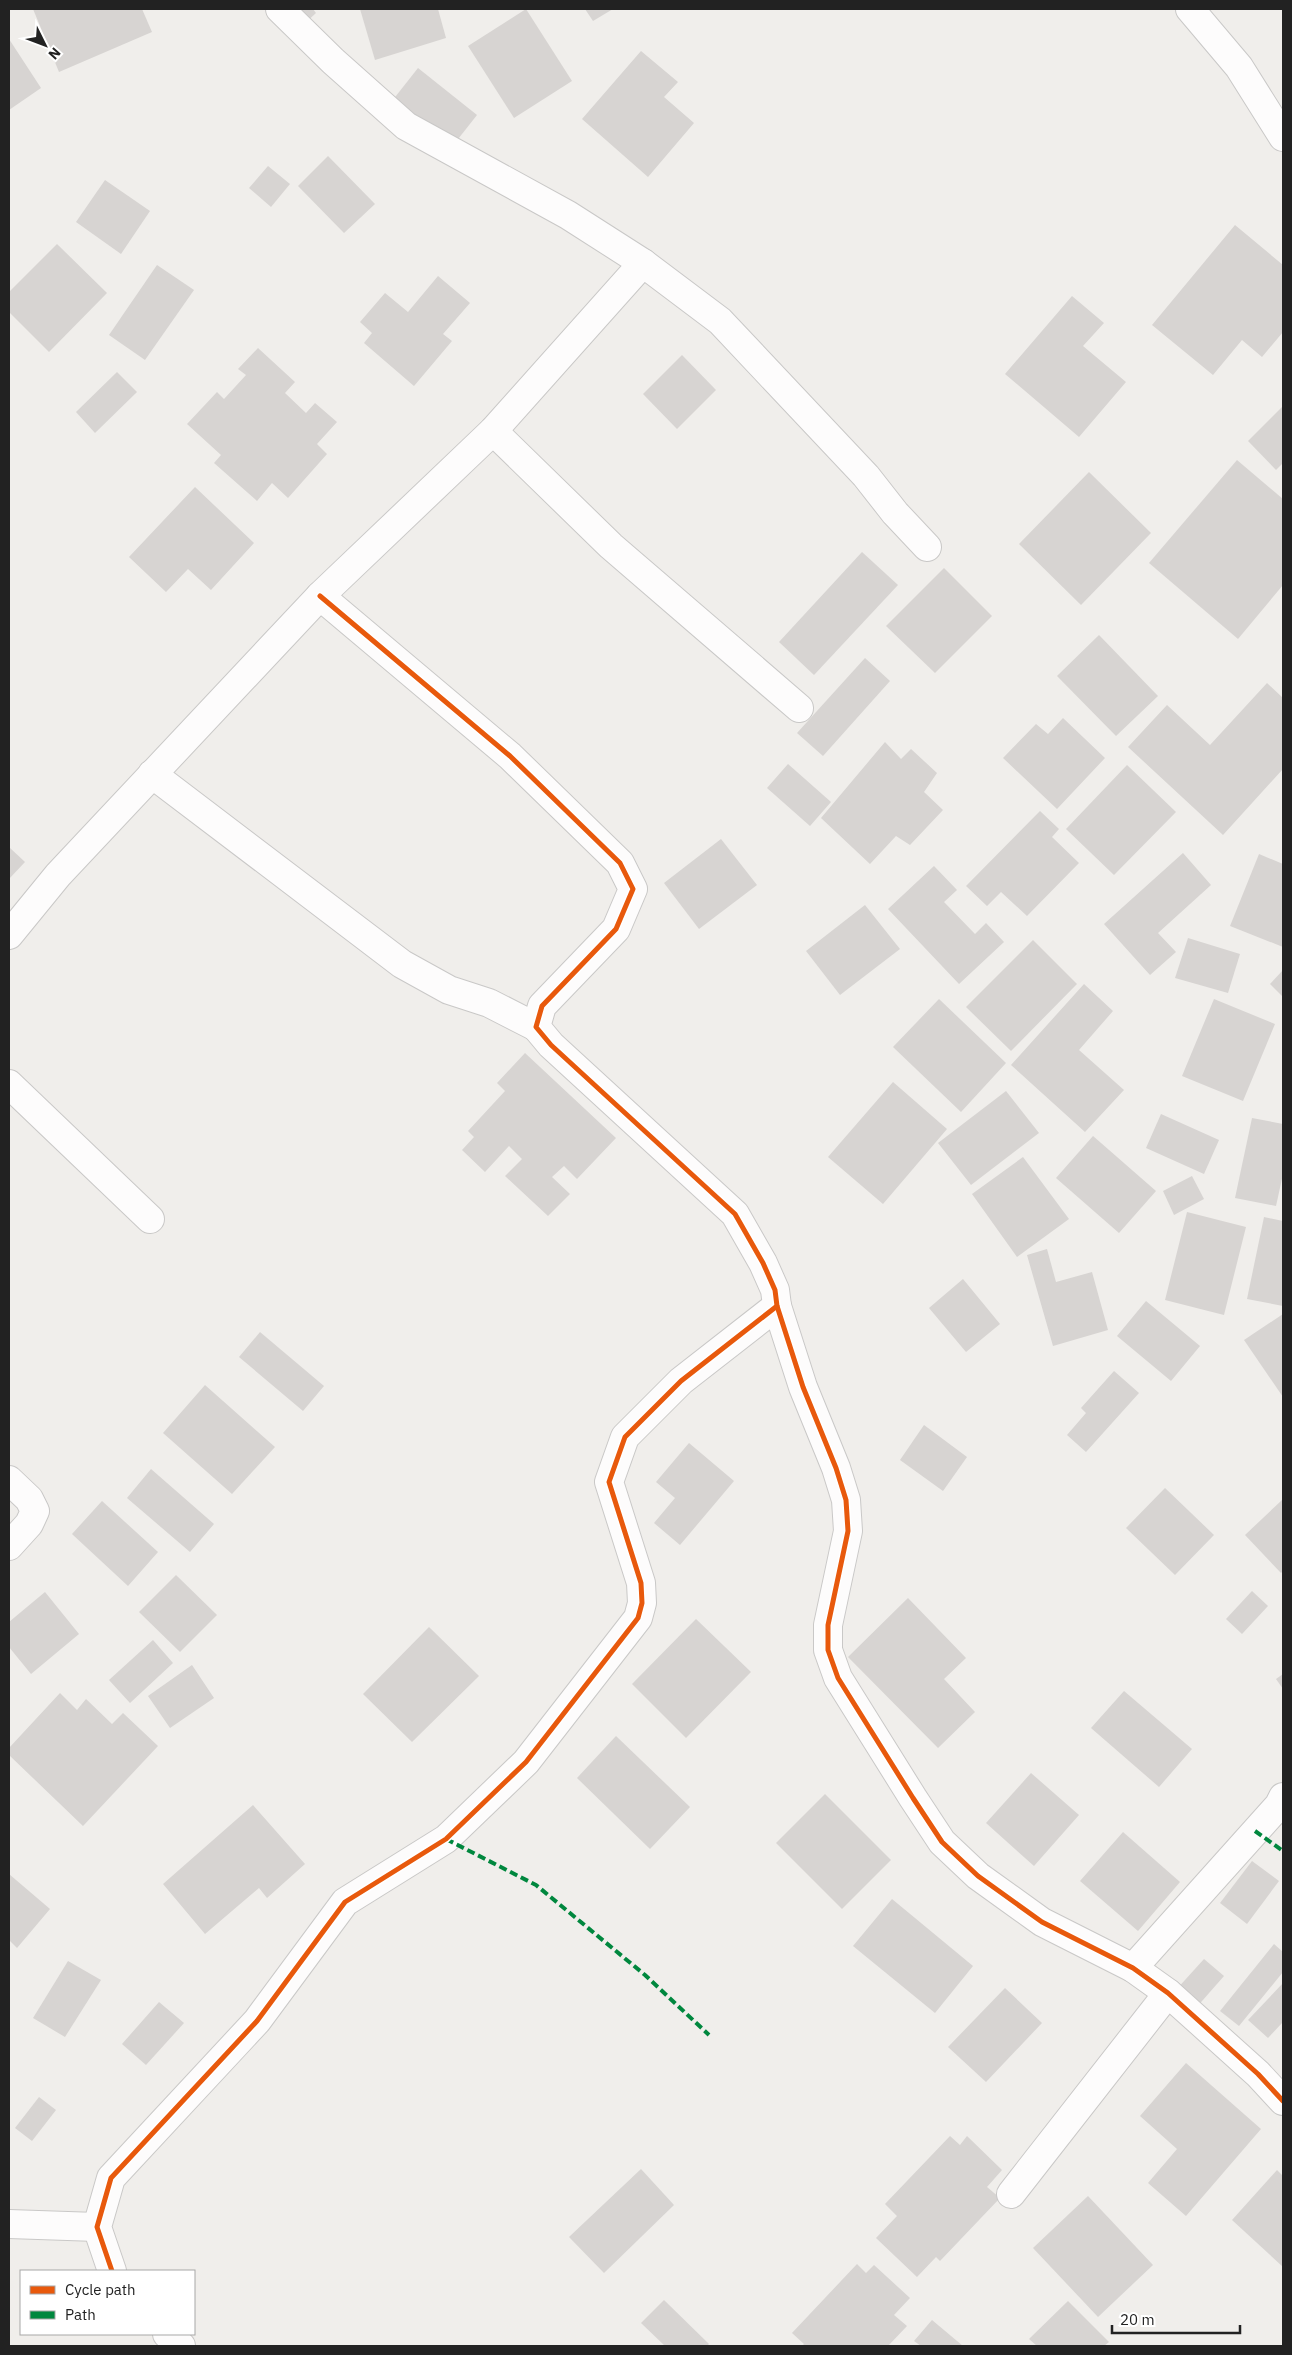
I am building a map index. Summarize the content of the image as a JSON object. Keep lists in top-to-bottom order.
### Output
{
  "legend": ["Cycle path", "Path"],
  "scale_bar": "20 m",
  "north": "bottom right"
}
